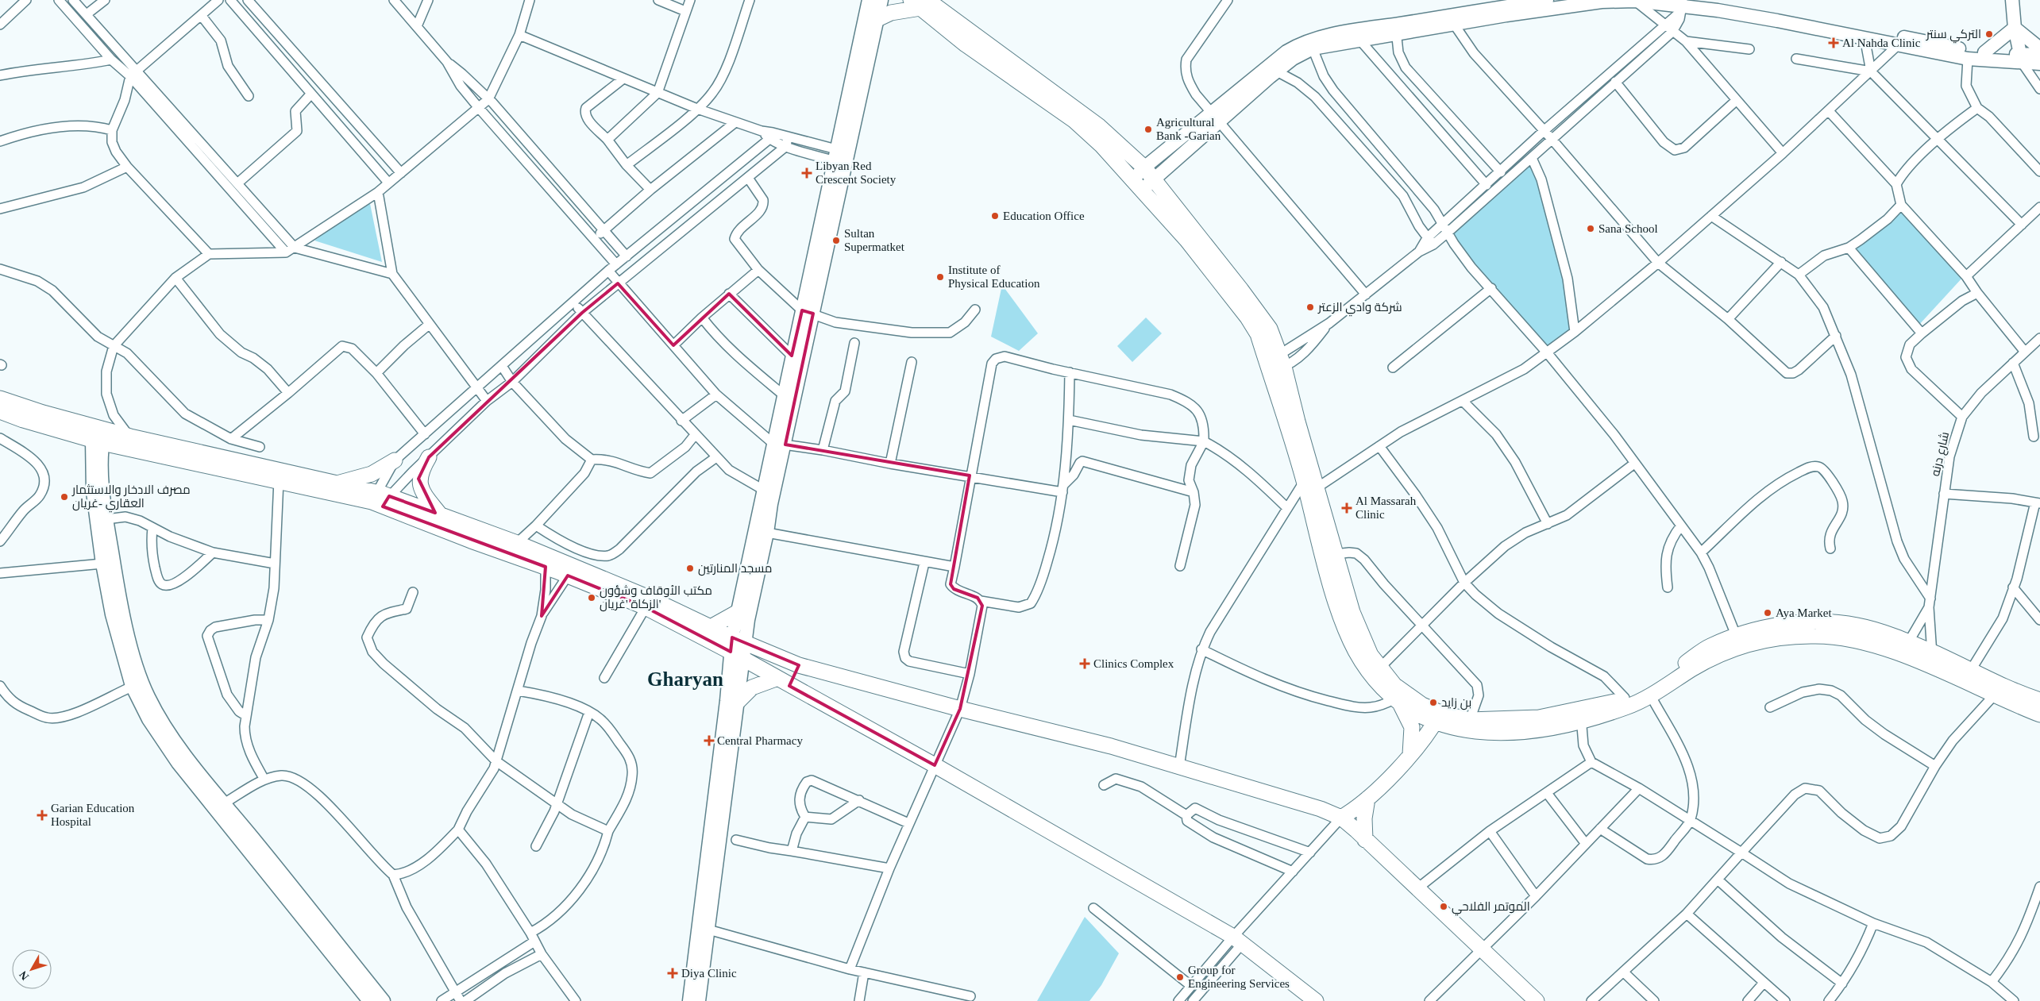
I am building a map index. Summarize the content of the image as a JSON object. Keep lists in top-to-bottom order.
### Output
{
  "streets": {
    "street": ["شارع درنه"]
  },
  "districts": ["Gharyan"],
  "places": {
    "other": [
      "التركي سنتر",
      "Agricultural Bank -Garian",
      "Education Office",
      "Sana School",
      "Sultan Supermatket",
      "Institute of Physical Education",
      "شركة وادي الزعتر",
      "مصرف الادخار والاستثمار العقاري -غريان",
      "مسجد المنارتين",
      "مكتب الأوقاف وشؤون الزكاة 'غريان'",
      "Aya Market",
      "بن زايد",
      "الموتمر الفلاحي",
      "Group for Engineering Services"
    ],
    "health": [
      "Al Nahda Clinic",
      "Libyan Red Crescent Society",
      "Al Massarah Clinic",
      "Clinics Complex",
      "Central Pharmacy",
      "Garian Education Hospital",
      "Diya Clinic"
    ]
  },
  "north": "bottom left"
}
